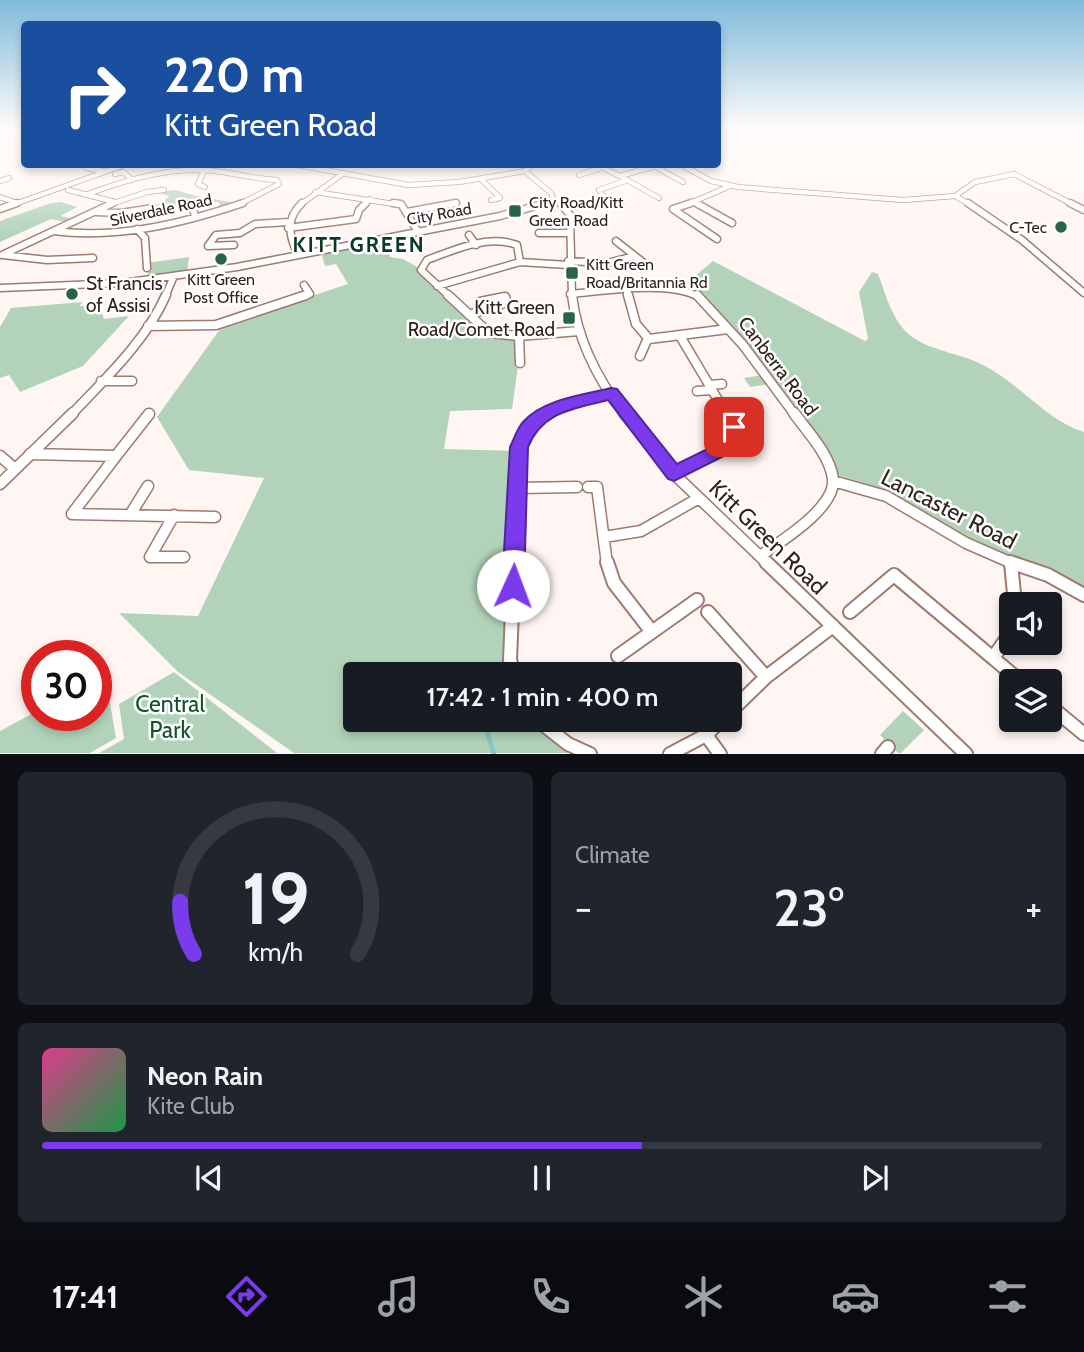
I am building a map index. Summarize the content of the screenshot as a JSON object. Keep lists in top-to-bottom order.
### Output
{
  "streets": {
    "street": [
      "Silverdale Road",
      "City Road",
      "Canberra Road",
      "Lancaster Road",
      "Kitt Green Road"
    ]
  },
  "crossings": [
    ["City Road", "Kitt Green Road"],
    ["Canberra Road", "Lancaster Road"],
    ["Canberra Road", "Kitt Green Road"]
  ],
  "districts": ["KITT GREEN"],
  "parks": ["Central Park"],
  "places": {
    "transit": ["City Road/Kitt Green Road", "Kitt Green Road/Britannia Rd", "Kitt Green Road/Comet Road"],
    "other": ["C-Tec", "Kitt Green Post Office", "St Francis of Assisi"]
  },
  "page": {
    "turn": ["220 m", "Kitt Green Road"],
    "limit": "30",
    "trip": "17:42 · 1 min · 400 m",
    "tile": "Climate",
    "heat": ["−", "23°", "+"],
    "song": ["Neon Rain", "Kite Club"],
    "tabs": "17:41",
    "gauge": ["19", "km/h"]
  }
}
